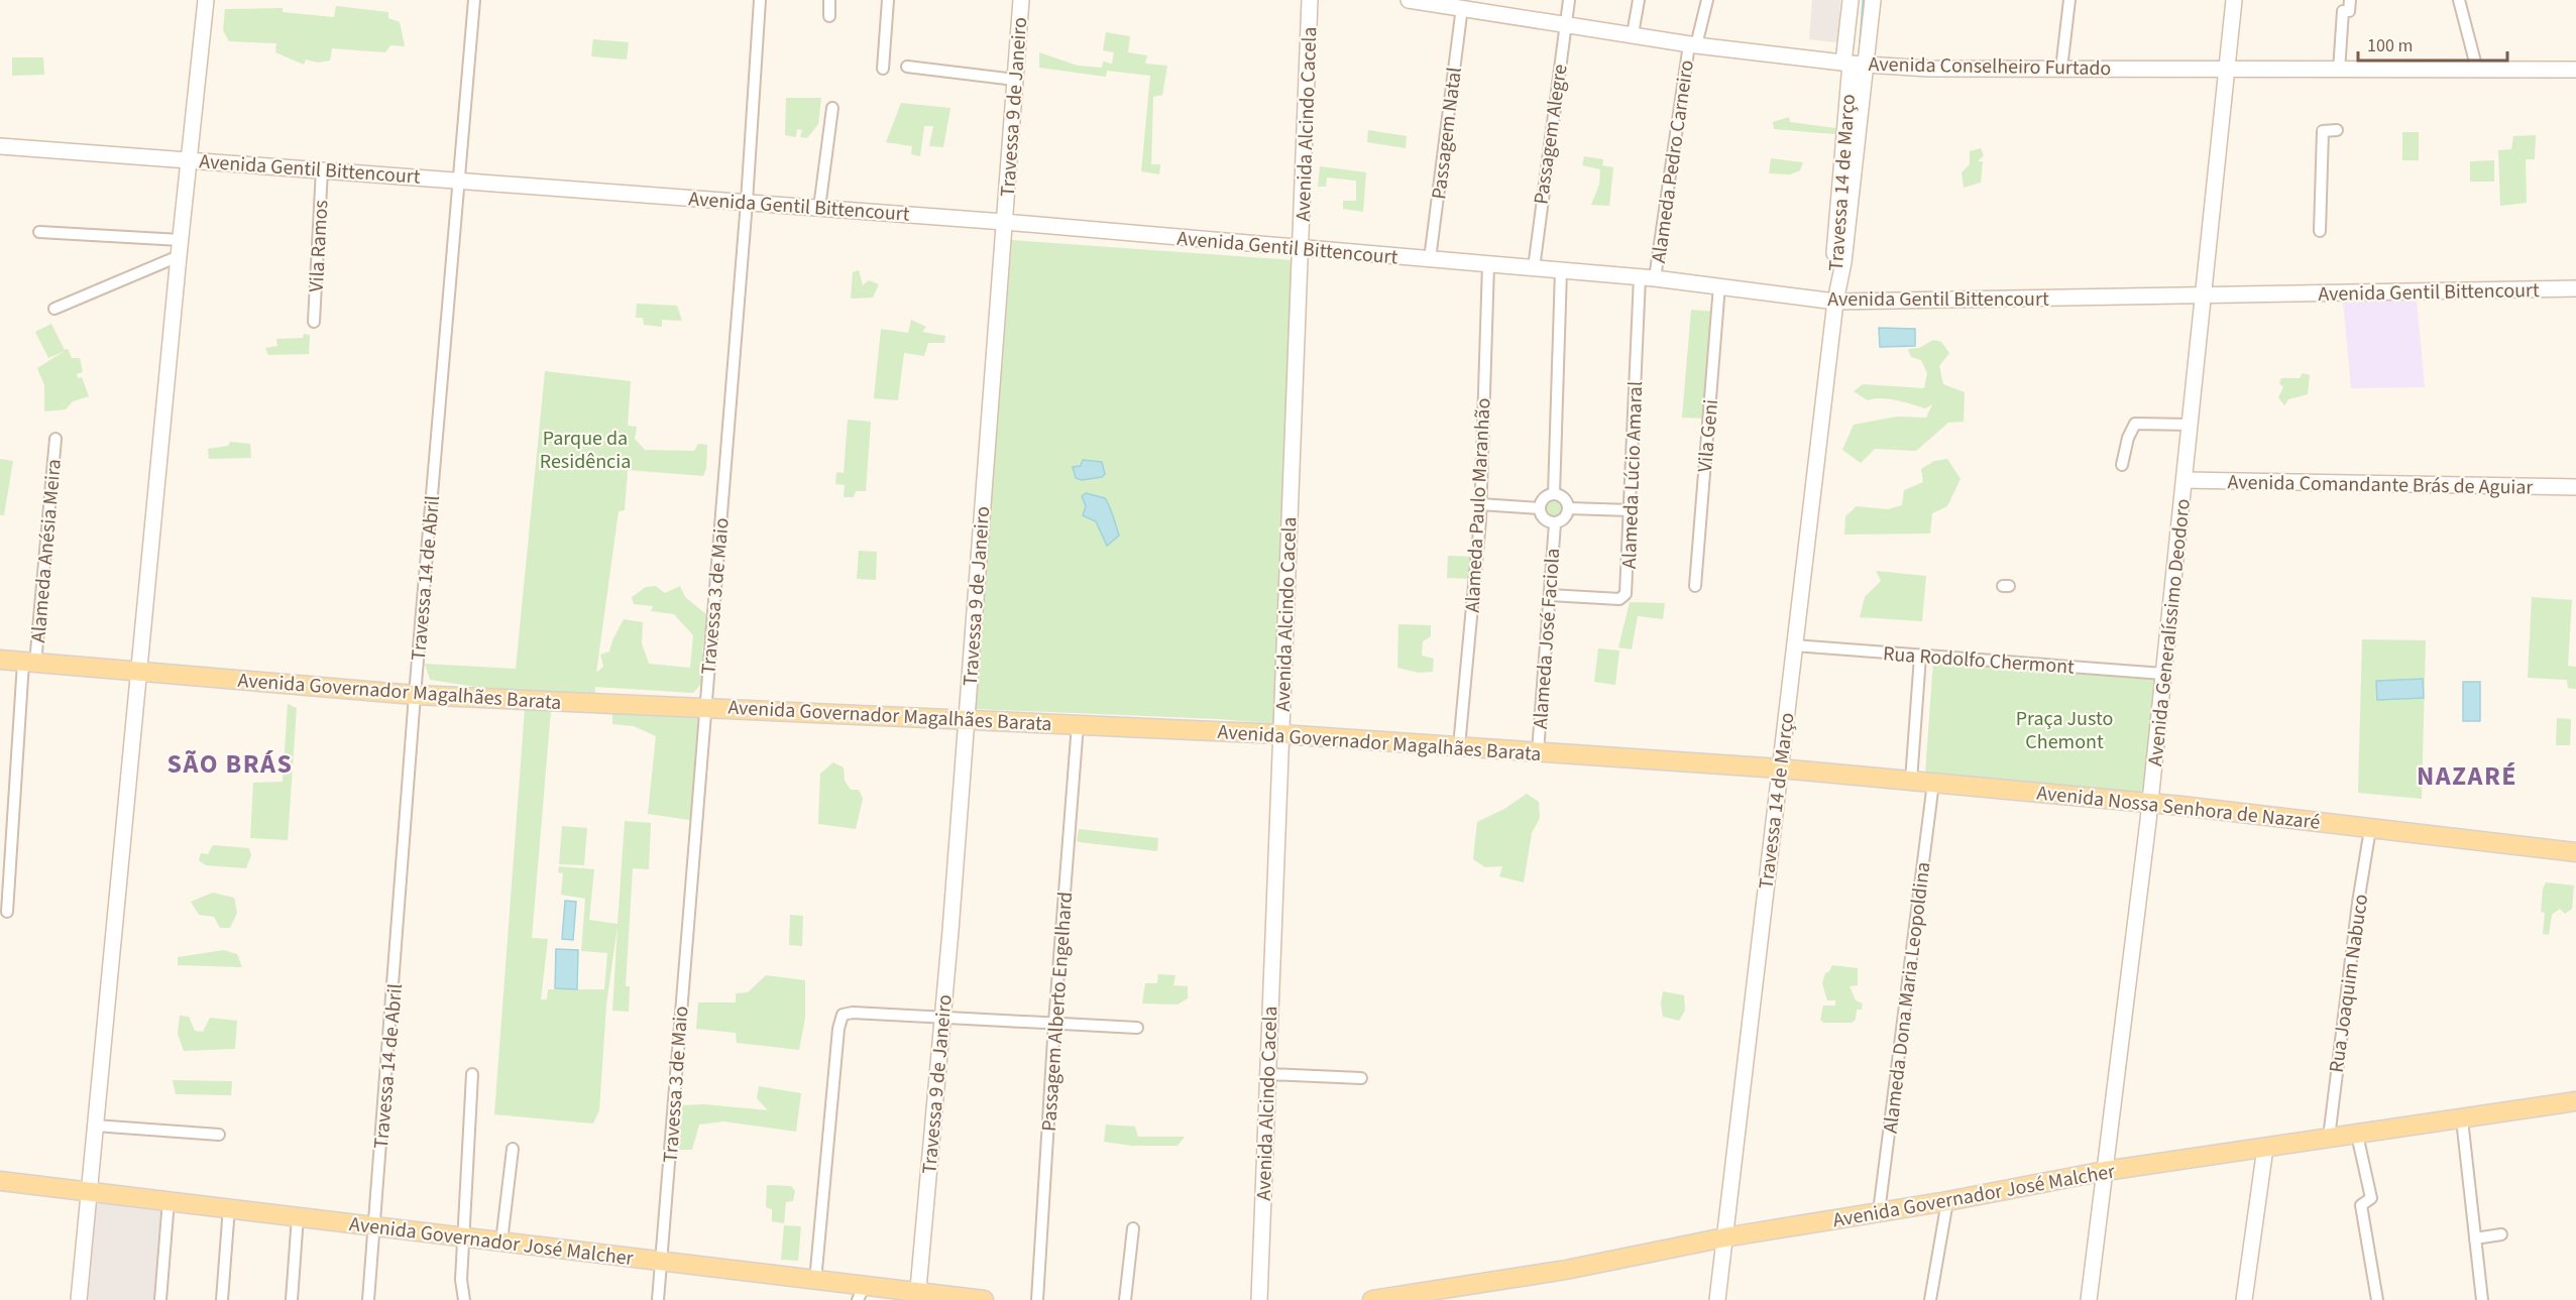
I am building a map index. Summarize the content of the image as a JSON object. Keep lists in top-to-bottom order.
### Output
{
  "streets": {
    "main road": [
      "Avenida Conselheiro Furtado",
      "Travessa 9 de Janeiro",
      "Avenida Alcindo Cacela",
      "Avenida Gentil Bittencourt",
      "Travessa 14 de Março",
      "Avenida Comandante Brás de Aguiar",
      "Avenida Generalíssimo Deodoro",
      "Avenida Governador Magalhães Barata",
      "Avenida Nossa Senhora de Nazaré",
      "Avenida Governador José Malcher"
    ],
    "street": [
      "Passagem Natal",
      "Passagem Alegre",
      "Alameda Pedro Carneiro",
      "Vila Ramos",
      "Vila Geni",
      "Alameda Lúcio Amaral",
      "Alameda Paulo Maranhão",
      "Alameda Anésia Meira",
      "Travessa 14 de Abril",
      "Travessa 3 de Maio",
      "Alameda José Faciola",
      "Rua Rodolfo Chermont",
      "Rua Joaquim Nabuco",
      "Alameda Dona Maria Leopoldina",
      "Passagem Alberto Engelhard"
    ]
  },
  "crossings": [
    ["Avenida Conselheiro Furtado", "Passagem Natal"],
    ["Avenida Conselheiro Furtado", "Passagem Alegre"],
    ["Avenida Conselheiro Furtado", "Alameda Pedro Carneiro"],
    ["Avenida Conselheiro Furtado", "Travessa 14 de Março"],
    ["Avenida Conselheiro Furtado", "Avenida Generalíssimo Deodoro"],
    ["Travessa 9 de Janeiro", "Avenida Gentil Bittencourt"],
    ["Travessa 9 de Janeiro", "Avenida Governador Magalhães Barata"],
    ["Travessa 9 de Janeiro", "Avenida Governador José Malcher"],
    ["Avenida Alcindo Cacela", "Avenida Gentil Bittencourt"],
    ["Avenida Alcindo Cacela", "Avenida Governador Magalhães Barata"],
    ["Passagem Natal", "Avenida Gentil Bittencourt"],
    ["Passagem Alegre", "Avenida Gentil Bittencourt"],
    ["Alameda Pedro Carneiro", "Avenida Gentil Bittencourt"],
    ["Alameda Pedro Carneiro", "Alameda Lúcio Amaral"],
    ["Avenida Gentil Bittencourt", "Travessa 14 de Março"],
    ["Avenida Gentil Bittencourt", "Vila Ramos"],
    ["Avenida Gentil Bittencourt", "Vila Geni"],
    ["Avenida Gentil Bittencourt", "Alameda Lúcio Amaral"],
    ["Avenida Gentil Bittencourt", "Alameda Paulo Maranhão"],
    ["Avenida Gentil Bittencourt", "Travessa 14 de Abril"],
    ["Avenida Gentil Bittencourt", "Travessa 3 de Maio"],
    ["Avenida Gentil Bittencourt", "Avenida Generalíssimo Deodoro"],
    ["Travessa 14 de Março", "Rua Rodolfo Chermont"],
    ["Travessa 14 de Março", "Avenida Governador Magalhães Barata"],
    ["Travessa 14 de Março", "Avenida Nossa Senhora de Nazaré"],
    ["Travessa 14 de Março", "Avenida Governador José Malcher"],
    ["Alameda Lúcio Amaral", "Alameda José Faciola"],
    ["Avenida Comandante Brás de Aguiar", "Avenida Generalíssimo Deodoro"],
    ["Alameda Paulo Maranhão", "Avenida Governador Magalhães Barata"],
    ["Alameda Anésia Meira", "Avenida Governador Magalhães Barata"],
    ["Travessa 14 de Abril", "Avenida Governador Magalhães Barata"],
    ["Travessa 14 de Abril", "Avenida Governador José Malcher"],
    ["Travessa 3 de Maio", "Avenida Governador Magalhães Barata"],
    ["Travessa 3 de Maio", "Avenida Governador José Malcher"],
    ["Avenida Generalíssimo Deodoro", "Rua Rodolfo Chermont"],
    ["Avenida Generalíssimo Deodoro", "Avenida Nossa Senhora de Nazaré"],
    ["Avenida Generalíssimo Deodoro", "Avenida Governador José Malcher"],
    ["Alameda José Faciola", "Avenida Governador Magalhães Barata"],
    ["Avenida Governador Magalhães Barata", "Avenida Nossa Senhora de Nazaré"],
    ["Avenida Governador Magalhães Barata", "Passagem Alberto Engelhard"],
    ["Avenida Nossa Senhora de Nazaré", "Rua Joaquim Nabuco"],
    ["Avenida Nossa Senhora de Nazaré", "Alameda Dona Maria Leopoldina"],
    ["Rua Joaquim Nabuco", "Avenida Governador José Malcher"],
    ["Alameda Dona Maria Leopoldina", "Avenida Governador José Malcher"]
  ],
  "districts": ["SÃO BRÁS", "NAZARÉ"],
  "parks": ["Parque da Residência", "Praça Justo Chemont"],
  "scale_bar": "100 m"
}
